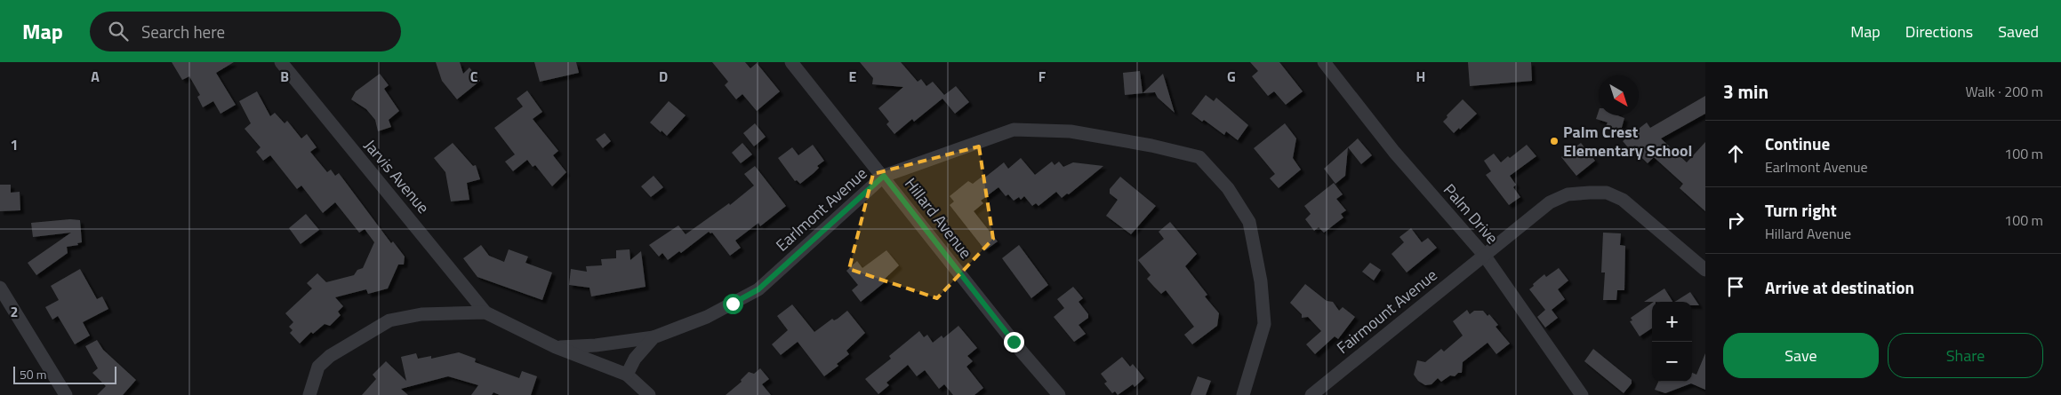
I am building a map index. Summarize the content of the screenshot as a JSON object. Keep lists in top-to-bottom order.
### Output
{
  "streets": {
    "street": [
      "Jarvis Avenue",
      "Earlmont Avenue",
      "Palm Drive",
      "Hillard Avenue",
      "Fairmount Avenue"
    ]
  },
  "crossings": [
    ["Earlmont Avenue", "Hillard Avenue"],
    ["Palm Drive", "Fairmount Avenue"]
  ],
  "places": ["Palm Crest Elementary School"],
  "scale_bar": "50 m",
  "north": "bottom right",
  "page": {
    "header": "Map",
    "search": "Search here",
    "nav": ["Map", "Directions", "Saved"],
    "heading": ["3 min", "Walk · 200 m"],
    "list": [
      ["Continue", "Earlmont Avenue", "100 m"],
      ["Turn right", "Hillard Avenue", "100 m"],
      "Arrive at destination"
    ],
    "map_buttons": ["+", "−"],
    "buttons": ["Save", "Share"],
    "scale": "50 m"
  },
  "grid": {
    "columns": [
      "A",
      "B",
      "C",
      "D",
      "E",
      "F",
      "G",
      "H"
    ],
    "rows": ["1", "2"]
  }
}
